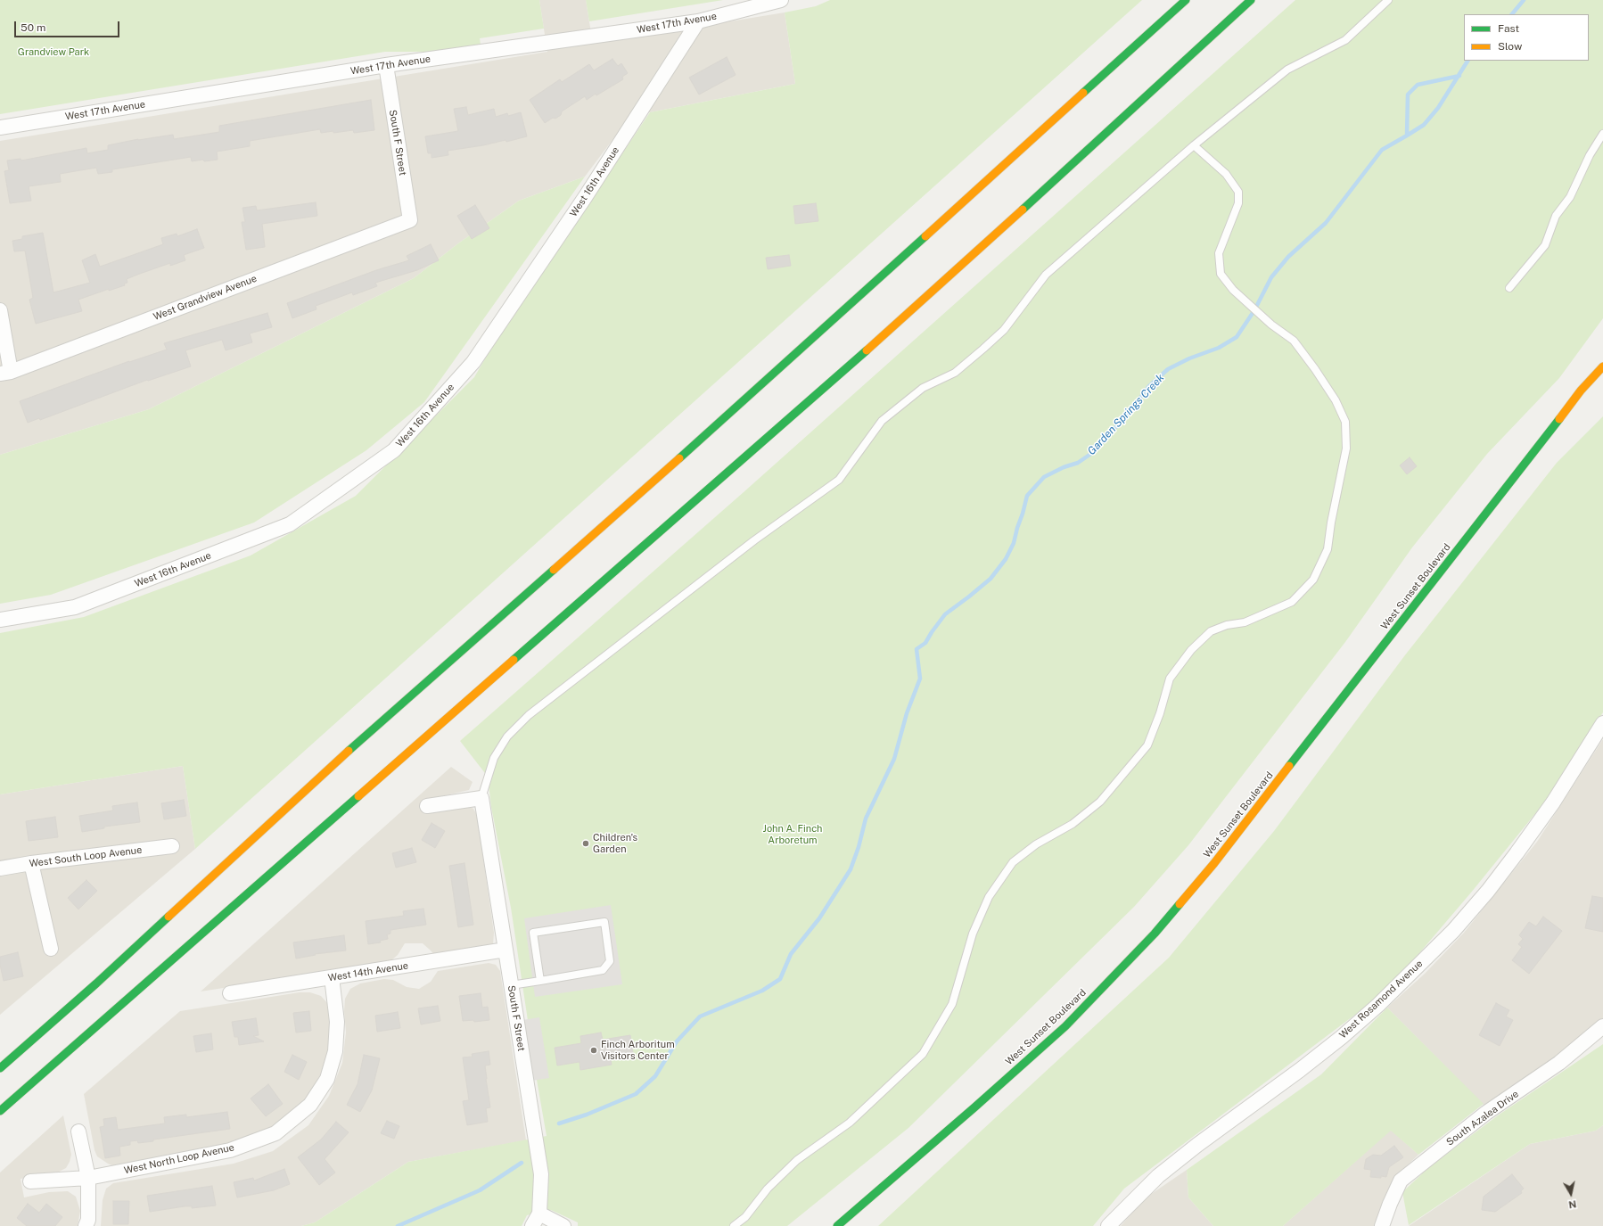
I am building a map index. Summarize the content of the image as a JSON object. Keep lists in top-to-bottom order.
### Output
{
  "streets": {
    "main road": ["West Sunset Boulevard"],
    "street": [
      "West 17th Avenue",
      "South F Street",
      "West 16th Avenue",
      "West Grandview Avenue",
      "West South Loop Avenue",
      "West 14th Avenue",
      "West Rosamond Avenue",
      "South Azalea Drive",
      "West North Loop Avenue"
    ]
  },
  "crossings": [
    ["West 17th Avenue", "South F Street"],
    ["West 17th Avenue", "West 16th Avenue"],
    ["South F Street", "West Grandview Avenue"],
    ["South F Street", "West 14th Avenue"],
    ["West 14th Avenue", "West North Loop Avenue"]
  ],
  "water": ["Garden Springs Creek"],
  "parks": ["Grandview Park", "John A. Finch Arboretum"],
  "places": ["Children's Garden", "Finch Arboritum Visitors Center"],
  "legend": ["Fast", "Slow"],
  "scale_bar": "50 m",
  "north": "bottom"
}
